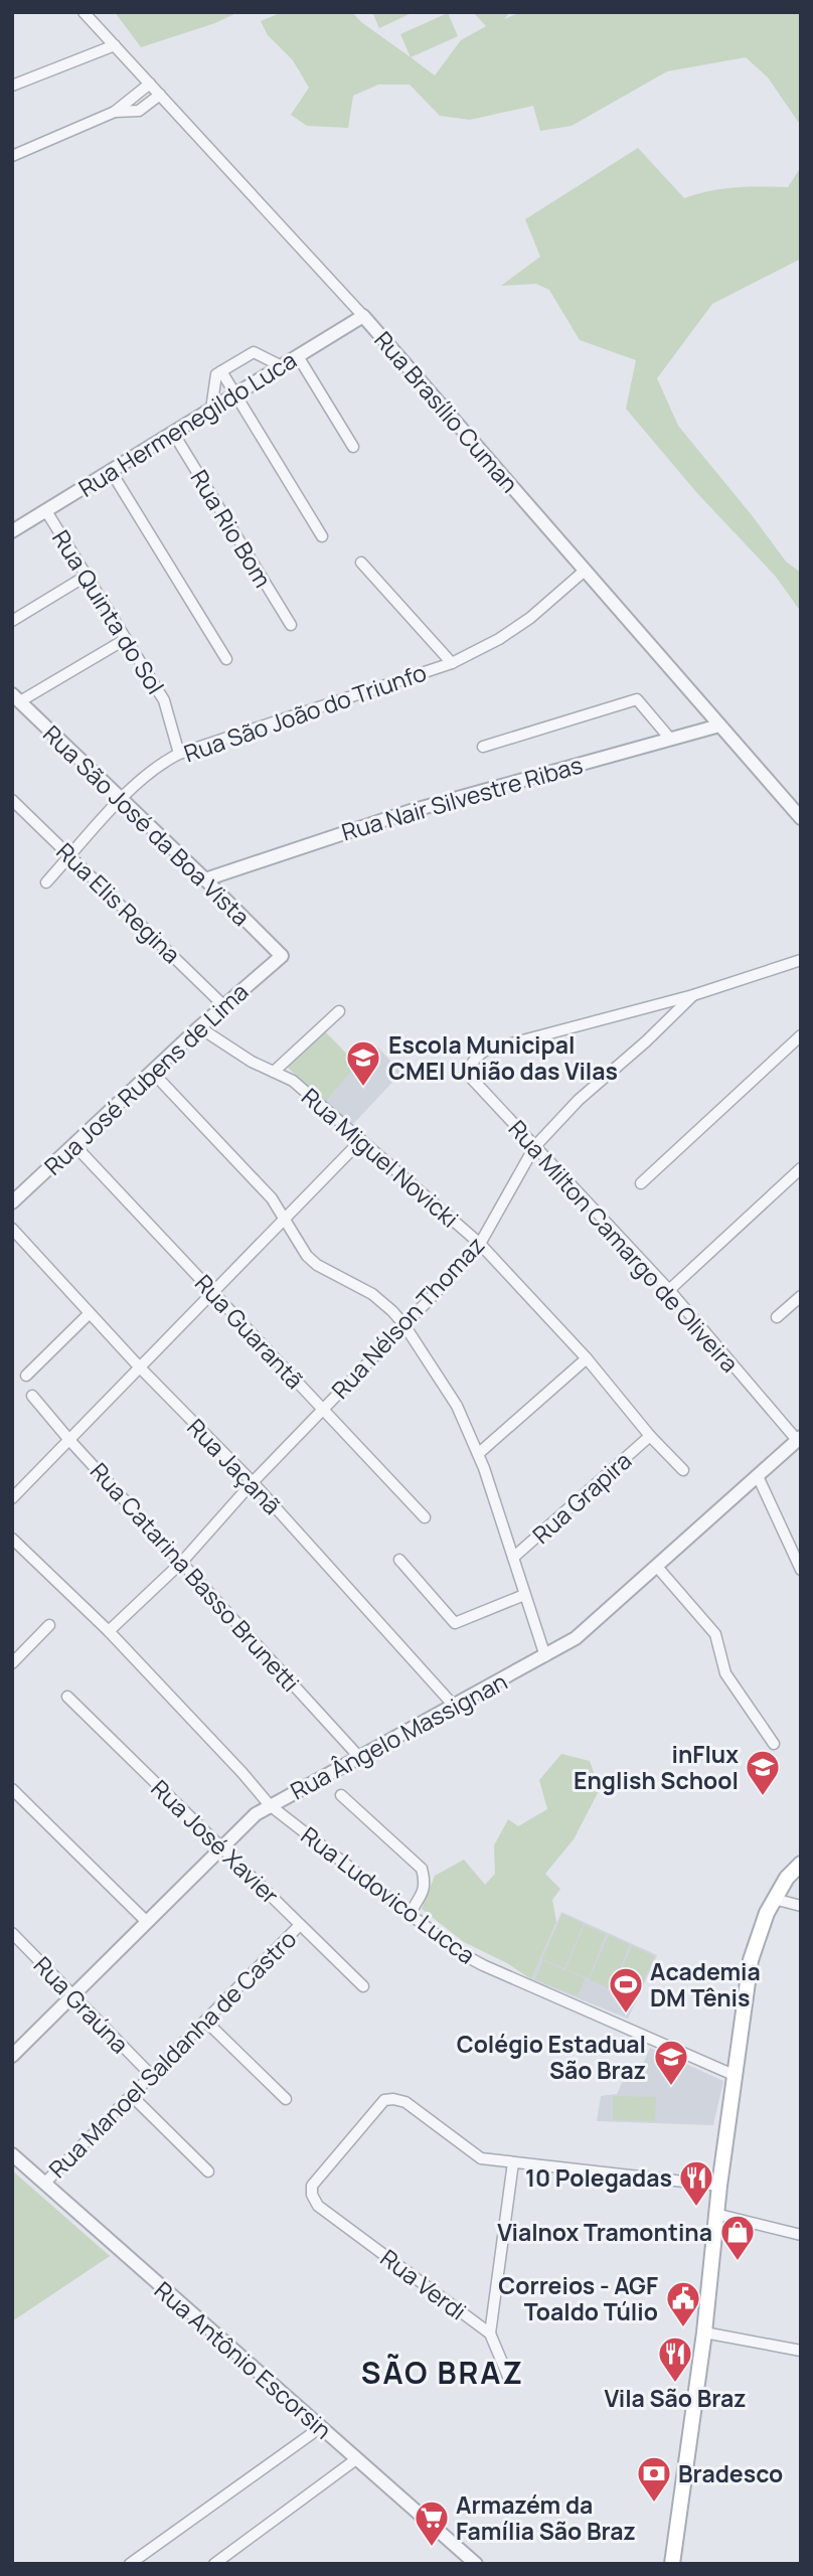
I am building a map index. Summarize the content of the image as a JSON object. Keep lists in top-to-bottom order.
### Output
{
  "streets": {
    "street": [
      "Rua Brasílio Cuman",
      "Rua Hermenegildo Luca",
      "Rua Rio Bom",
      "Rua Quinta do Sol",
      "Rua São João do Triunfo",
      "Rua Nair Silvestre Ribas",
      "Rua São José da Boa Vista",
      "Rua Elis Regina",
      "Rua José Rubens de Lima",
      "Rua Miguel Novicki",
      "Rua Milton Camargo de Oliveira",
      "Rua Nélson Thomaz",
      "Rua Guarantã",
      "Rua Jaçanã",
      "Rua Grapira",
      "Rua Catarina Basso Brunetti",
      "Rua Ângelo Massignan",
      "Rua José Xavier",
      "Rua Ludovico Lucca",
      "Rua Graúna",
      "Rua Manoel Saldanha de Castro",
      "Rua Verdi",
      "Rua Antônio Escorsin"
    ]
  },
  "crossings": [
    ["Rua Brasílio Cuman", "Rua Hermenegildo Luca"],
    ["Rua Brasílio Cuman", "Rua São João do Triunfo"],
    ["Rua Brasílio Cuman", "Rua Nair Silvestre Ribas"],
    ["Rua Hermenegildo Luca", "Rua Rio Bom"],
    ["Rua Hermenegildo Luca", "Rua Quinta do Sol"],
    ["Rua Quinta do Sol", "Rua São João do Triunfo"],
    ["Rua São João do Triunfo", "Rua São José da Boa Vista"],
    ["Rua São João do Triunfo", "Rua Elis Regina"],
    ["Rua Nair Silvestre Ribas", "Rua São José da Boa Vista"],
    ["Rua São José da Boa Vista", "Rua José Rubens de Lima"],
    ["Rua Elis Regina", "Rua José Rubens de Lima"],
    ["Rua José Rubens de Lima", "Rua Miguel Novicki"],
    ["Rua José Rubens de Lima", "Rua Guarantã"],
    ["Rua Miguel Novicki", "Rua Nélson Thomaz"],
    ["Rua Miguel Novicki", "Rua Grapira"],
    ["Rua Milton Camargo de Oliveira", "Rua Nélson Thomaz"],
    ["Rua Milton Camargo de Oliveira", "Rua Ângelo Massignan"],
    ["Rua Nélson Thomaz", "Rua Guarantã"],
    ["Rua Nélson Thomaz", "Rua Jaçanã"],
    ["Rua Nélson Thomaz", "Rua Catarina Basso Brunetti"],
    ["Rua Nélson Thomaz", "Rua Ludovico Lucca"],
    ["Rua Jaçanã", "Rua Ângelo Massignan"],
    ["Rua Catarina Basso Brunetti", "Rua Ângelo Massignan"],
    ["Rua Ângelo Massignan", "Rua José Xavier"],
    ["Rua Ângelo Massignan", "Rua Ludovico Lucca"],
    ["Rua Ângelo Massignan", "Rua Graúna"],
    ["Rua José Xavier", "Rua Manoel Saldanha de Castro"],
    ["Rua Graúna", "Rua Manoel Saldanha de Castro"],
    ["Rua Manoel Saldanha de Castro", "Rua Antônio Escorsin"]
  ],
  "districts": ["SÃO BRAZ"],
  "places": {
    "school or university": ["Escola Municipal CMEI União das Vilas", "inFlux English School", "Colégio Estadual São Braz"],
    "sports": ["Academia DM Tênis"],
    "restaurant": ["10 Polegadas", "Vila São Braz"],
    "shop": ["ViaInox Tramontina"],
    "public building": ["Correios - AGF Toaldo Túlio"],
    "bank": ["Bradesco"],
    "supermarket": ["Armazém da Família São Braz"]
  }
}
